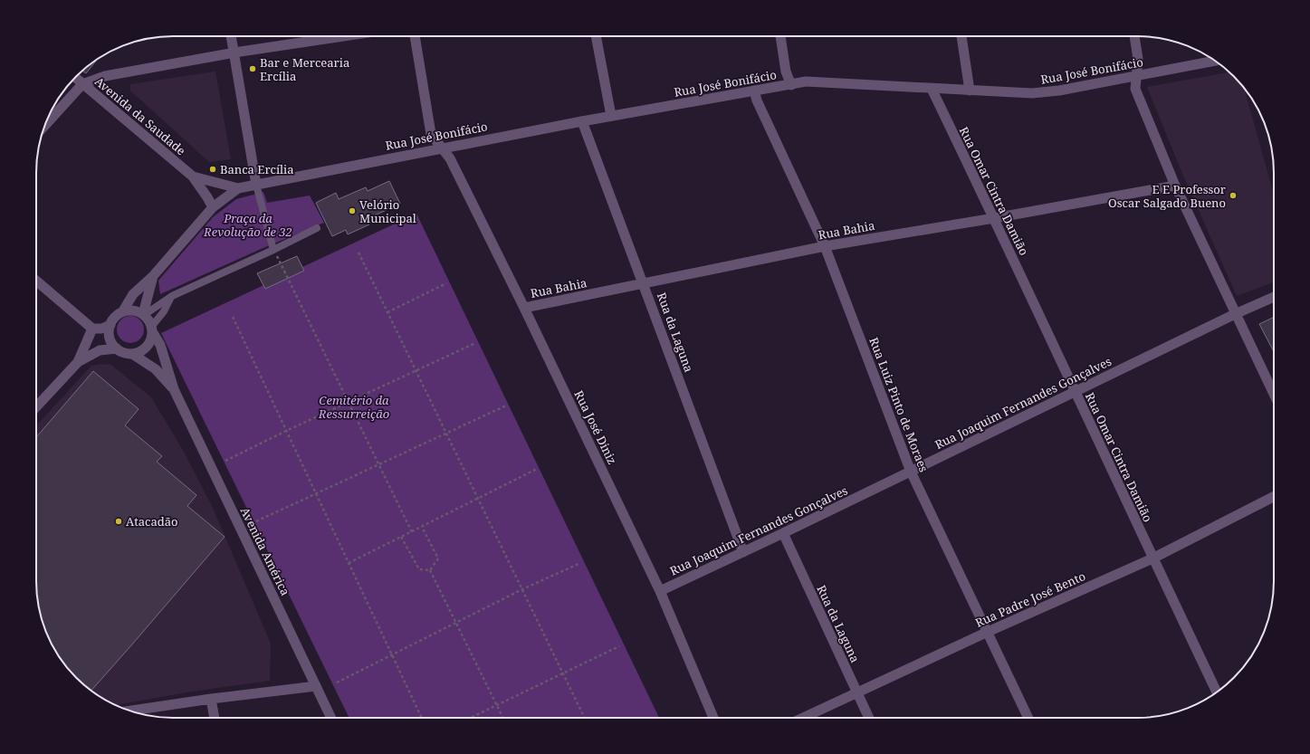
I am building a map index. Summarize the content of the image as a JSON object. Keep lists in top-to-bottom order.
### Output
{
  "streets": {
    "street": [
      "Rua José Bonifácio",
      "Avenida da Saudade",
      "Rua Omar Cintra Damião",
      "Rua Bahia",
      "Rua da Laguna",
      "Rua Joaquim Fernandes Gonçalves",
      "Rua Luiz Pinto de Moraes",
      "Rua José Diniz",
      "Avenida América",
      "Rua Padre José Bento"
    ]
  },
  "crossings": [
    ["Rua José Bonifácio", "Avenida da Saudade"],
    ["Rua José Bonifácio", "Rua Omar Cintra Damião"],
    ["Rua José Bonifácio", "Rua da Laguna"],
    ["Rua José Bonifácio", "Rua Luiz Pinto de Moraes"],
    ["Rua José Bonifácio", "Rua José Diniz"],
    ["Rua Omar Cintra Damião", "Rua Bahia"],
    ["Rua Omar Cintra Damião", "Rua Joaquim Fernandes Gonçalves"],
    ["Rua Omar Cintra Damião", "Rua Padre José Bento"],
    ["Rua Bahia", "Rua da Laguna"],
    ["Rua Bahia", "Rua Luiz Pinto de Moraes"],
    ["Rua Bahia", "Rua José Diniz"],
    ["Rua da Laguna", "Rua Joaquim Fernandes Gonçalves"],
    ["Rua da Laguna", "Rua Padre José Bento"],
    ["Rua Joaquim Fernandes Gonçalves", "Rua Luiz Pinto de Moraes"],
    ["Rua Joaquim Fernandes Gonçalves", "Rua José Diniz"],
    ["Rua Luiz Pinto de Moraes", "Rua Padre José Bento"]
  ],
  "parks": ["Praça da Revolução de 32", "Cemitério da Ressurreição"],
  "places": [
    "Bar e Mercearia Ercília",
    "Banca Ercília",
    "E E Professor Oscar Salgado Bueno",
    "Velório Municipal",
    "Atacadão"
  ]
}
